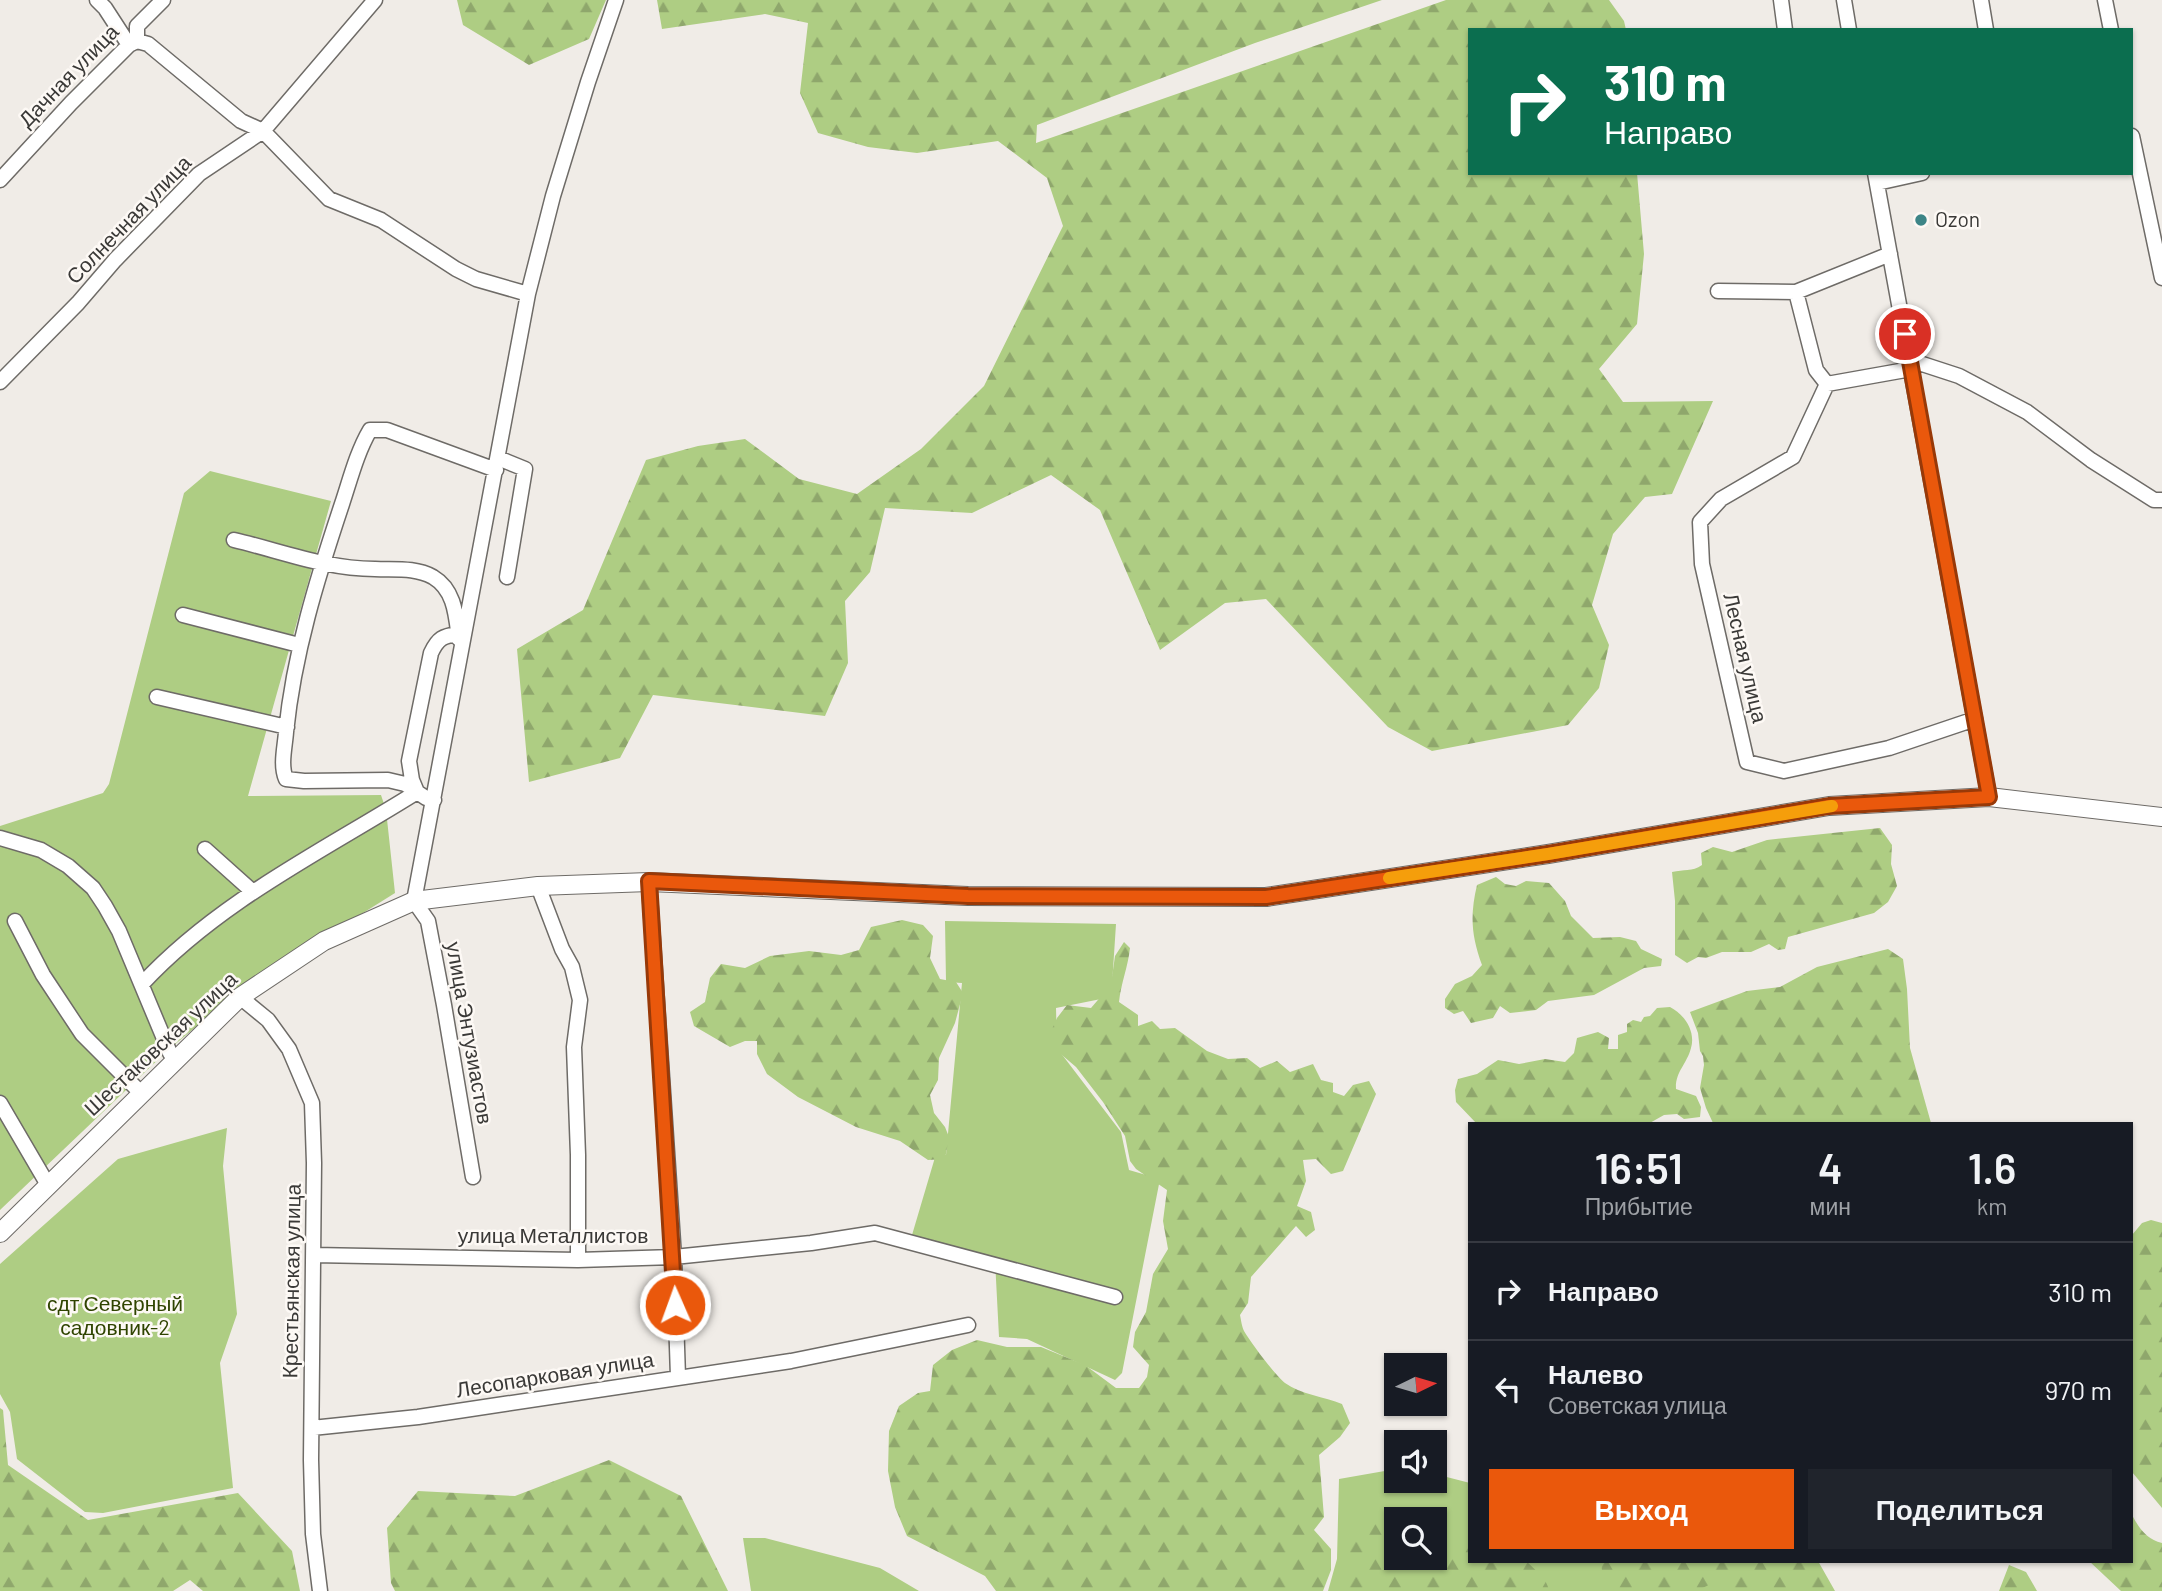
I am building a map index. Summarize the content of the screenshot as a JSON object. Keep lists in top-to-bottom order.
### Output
{
  "streets": {
    "main road": ["Шестаковская улица"],
    "street": [
      "Дачная улица",
      "Солнечная улица",
      "Лесная улица",
      "улица Энтузиастов",
      "улица Металлистов",
      "Крестьянская улица",
      "Лесопарковая улица"
    ]
  },
  "crossings": [
    ["улица Энтузиастов", "Шестаковская улица"],
    ["Шестаковская улица", "Крестьянская улица"],
    ["улица Металлистов", "Крестьянская улица"],
    ["Крестьянская улица", "Лесопарковая улица"]
  ],
  "parks": ["сдт Северный садовник-2"],
  "places": ["Ozon"],
  "north": "right",
  "page": {
    "turn": ["310 m", "Направо"],
    "eta": [
      "16:51",
      "Прибытие",
      "4",
      "мин",
      "1.6",
      "km"
    ],
    "list": [
      {
        "name": "Направо",
        "value": "310 m"
      },
      {
        "name": "Налево",
        "note": "Советская улица",
        "value": "970 m"
      }
    ],
    "buttons": ["Выход", "Поделиться"]
  }
}
